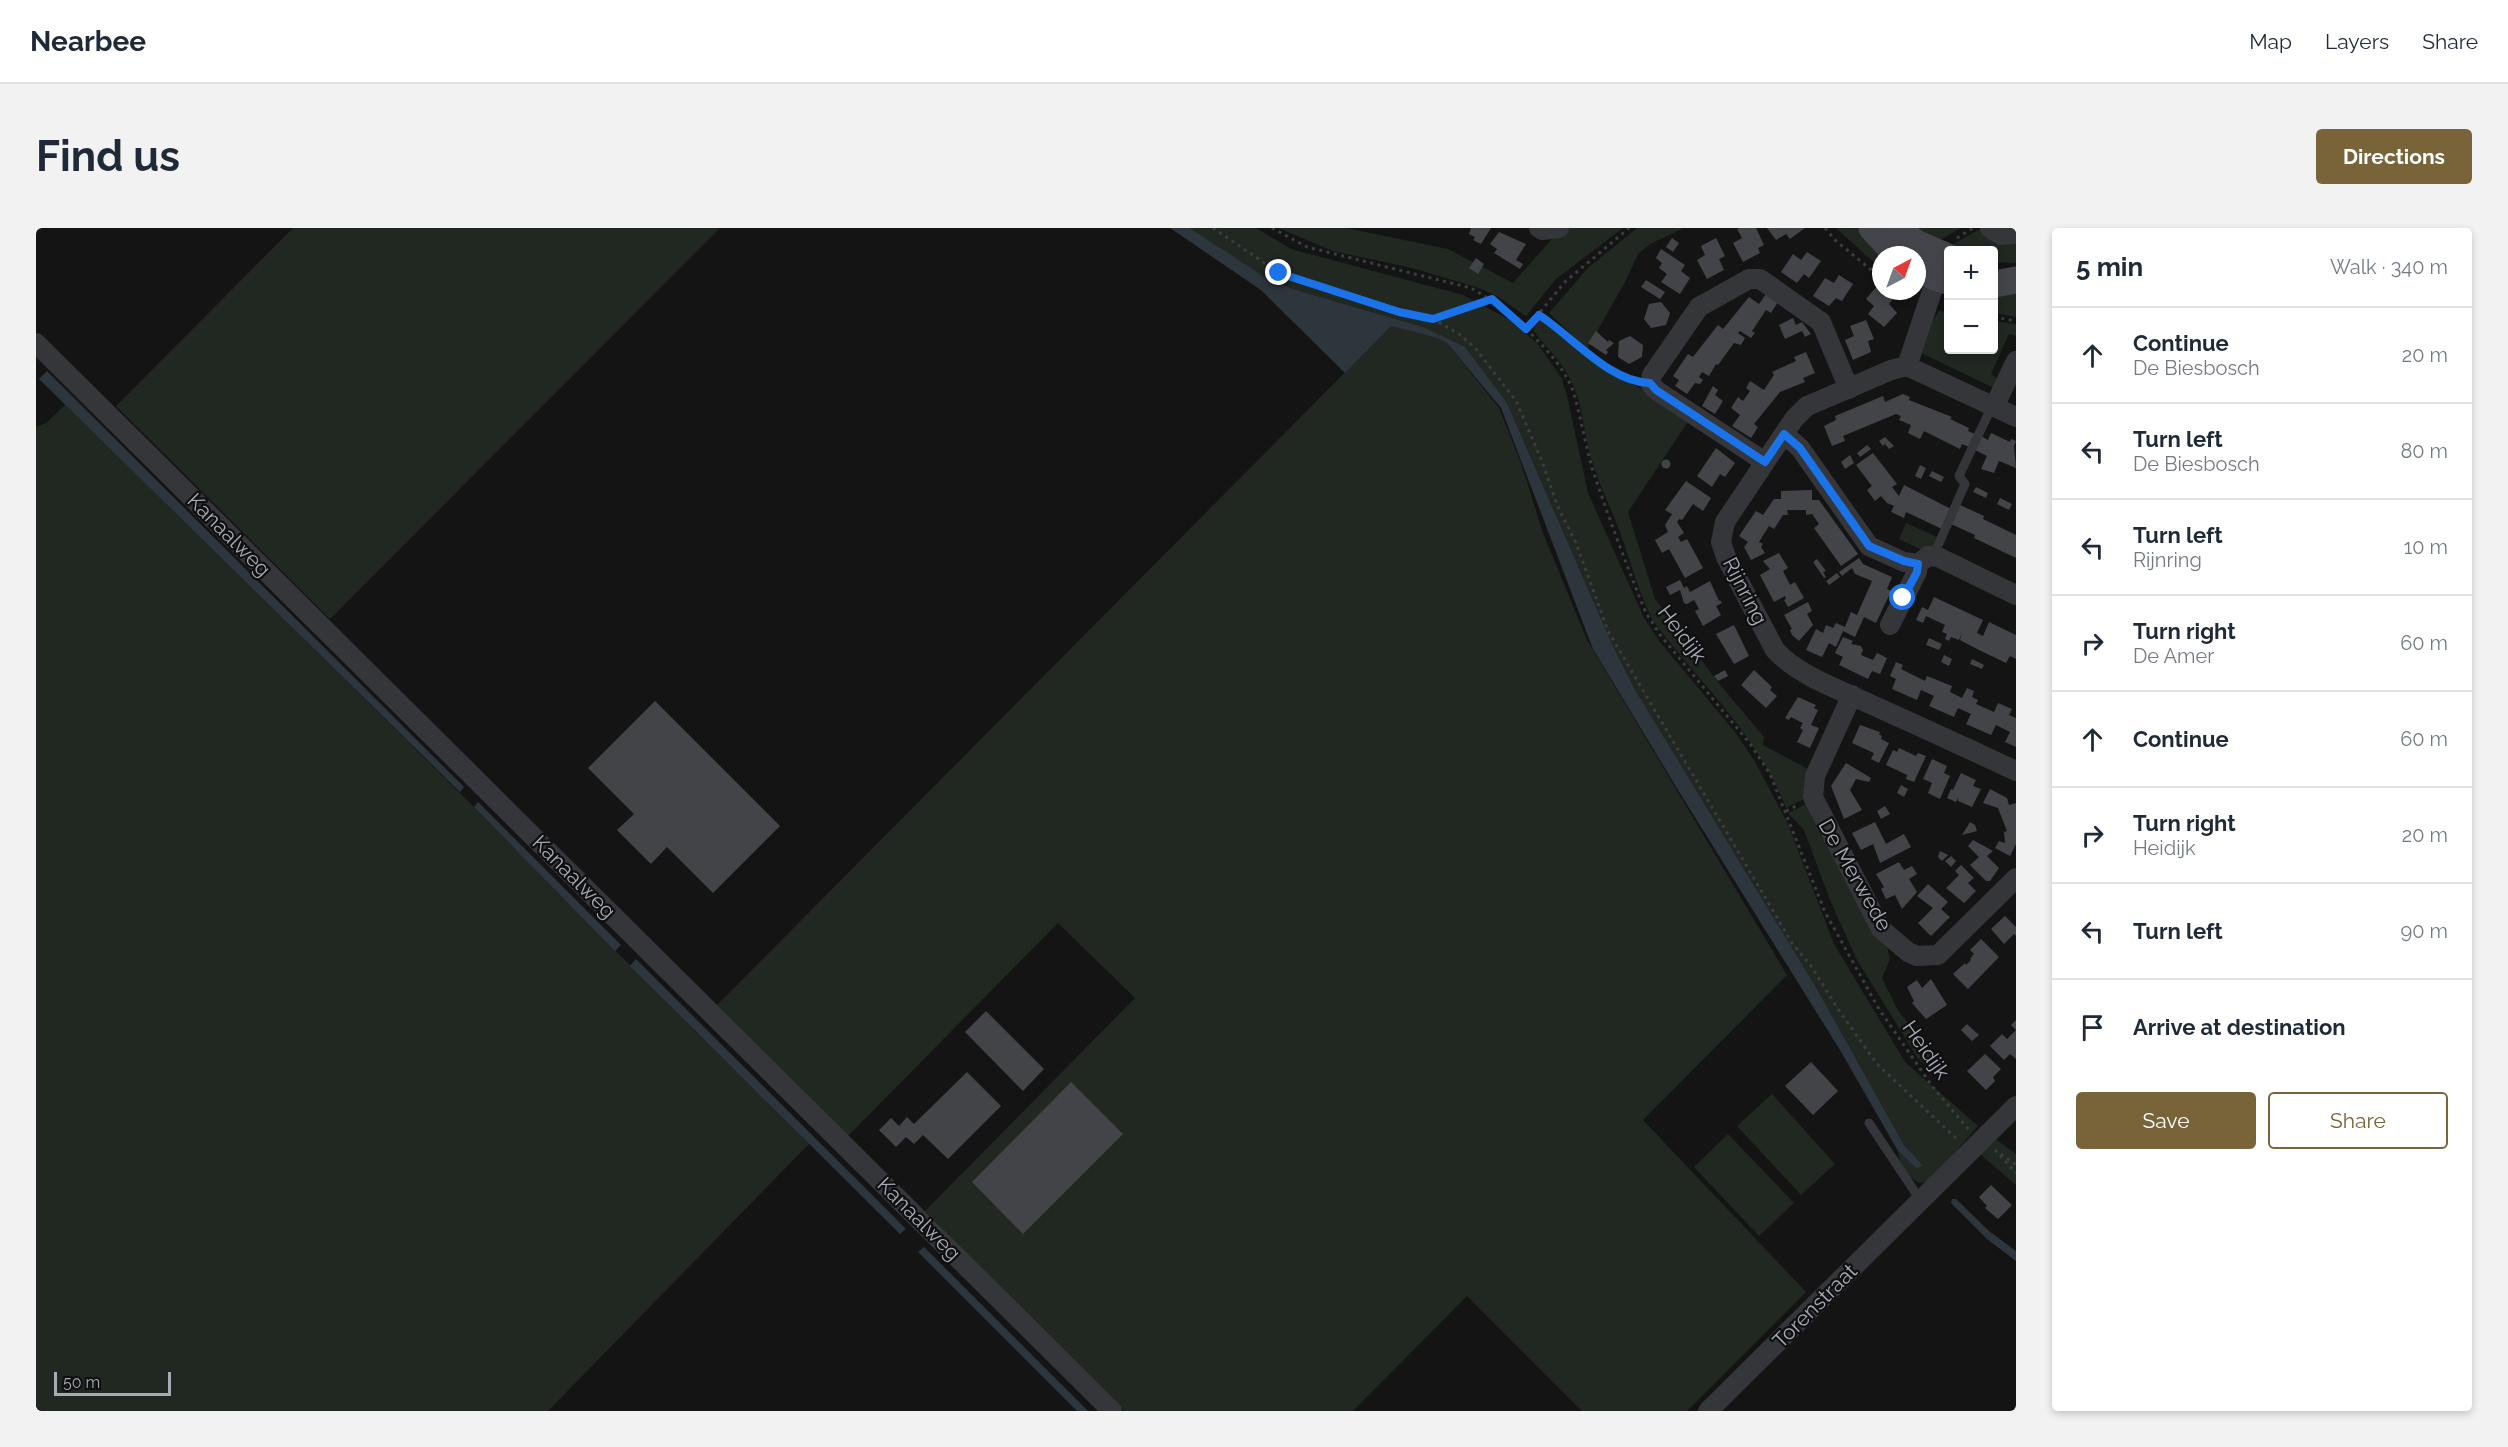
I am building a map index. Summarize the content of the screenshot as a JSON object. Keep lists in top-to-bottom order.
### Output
{
  "streets": {
    "street": [
      "Kanaalweg",
      "Rijnring",
      "De Merwede",
      "Torenstraat"
    ],
    "path": ["Heidijk"]
  },
  "crossings": [
    ["Rijnring", "De Merwede"],
    ["Heidijk", "Torenstraat"]
  ],
  "scale_bar": "50 m",
  "north": "top right",
  "page": {
    "header": "Nearbee",
    "nav": ["Map", "Layers", "Share"],
    "buttons": [
      "Directions",
      ["Save", "Share"]
    ],
    "title": "Find us",
    "heading": ["5 min", "Walk · 340 m"],
    "map_buttons": ["+", "−"],
    "list": [
      ["Continue", "De Biesbosch", "20 m"],
      ["Turn left", "De Biesbosch", "80 m"],
      ["Turn left", "Rijnring", "10 m"],
      ["Turn right", "De Amer", "60 m"],
      ["Continue", "60 m"],
      ["Turn right", "Heidijk", "20 m"],
      ["Turn left", "90 m"],
      "Arrive at destination"
    ],
    "scale": "50 m"
  }
}
